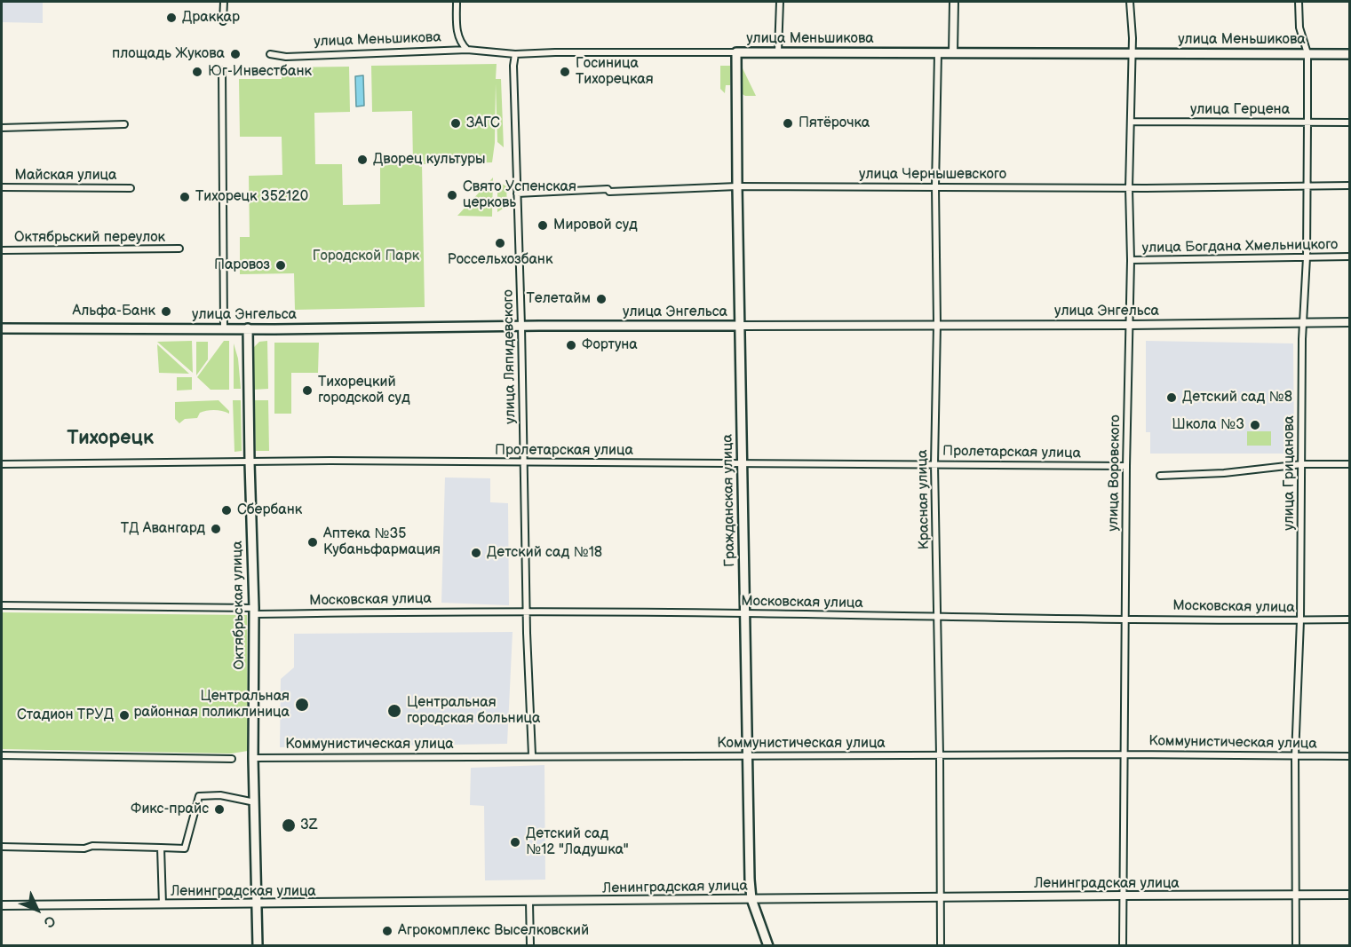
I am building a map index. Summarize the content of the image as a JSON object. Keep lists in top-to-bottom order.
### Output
{
  "streets": {
    "main road": [
      "улица Меньшикова",
      "улица Энгельса",
      "Гражданская улица",
      "Октябрьская улица"
    ],
    "street": [
      "улица Герцена",
      "улица Чернышевского",
      "Майская улица",
      "Октябрьский переулок",
      "улица Богдана Хмельницкого",
      "улица Ляпидевского",
      "Пролетарская улица",
      "улица Воровского",
      "улица Грицанова",
      "Красная улица",
      "Московская улица",
      "Коммунистическая улица",
      "Ленинградская улица"
    ]
  },
  "crossings": [
    ["улица Меньшикова", "улица Ляпидевского"],
    ["улица Меньшикова", "улица Воровского"],
    ["улица Меньшикова", "улица Грицанова"],
    ["улица Меньшикова", "Красная улица"],
    ["улица Меньшикова", "Гражданская улица"],
    ["улица Герцена", "улица Воровского"],
    ["улица Герцена", "улица Грицанова"],
    ["улица Чернышевского", "улица Ляпидевского"],
    ["улица Чернышевского", "улица Воровского"],
    ["улица Чернышевского", "улица Грицанова"],
    ["улица Чернышевского", "Красная улица"],
    ["улица Чернышевского", "Гражданская улица"],
    ["улица Богдана Хмельницкого", "улица Воровского"],
    ["улица Богдана Хмельницкого", "улица Грицанова"],
    ["улица Энгельса", "улица Ляпидевского"],
    ["улица Энгельса", "улица Воровского"],
    ["улица Энгельса", "улица Грицанова"],
    ["улица Энгельса", "Красная улица"],
    ["улица Энгельса", "Гражданская улица"],
    ["улица Энгельса", "Октябрьская улица"],
    ["улица Ляпидевского", "Пролетарская улица"],
    ["улица Ляпидевского", "Московская улица"],
    ["улица Ляпидевского", "Коммунистическая улица"],
    ["Пролетарская улица", "улица Воровского"],
    ["Пролетарская улица", "Красная улица"],
    ["Пролетарская улица", "Гражданская улица"],
    ["Пролетарская улица", "Октябрьская улица"],
    ["улица Воровского", "Московская улица"],
    ["улица Воровского", "Коммунистическая улица"],
    ["улица Воровского", "Ленинградская улица"],
    ["улица Грицанова", "Московская улица"],
    ["улица Грицанова", "Коммунистическая улица"],
    ["улица Грицанова", "Ленинградская улица"],
    ["Красная улица", "Московская улица"],
    ["Красная улица", "Коммунистическая улица"],
    ["Красная улица", "Ленинградская улица"],
    ["Гражданская улица", "Московская улица"],
    ["Гражданская улица", "Коммунистическая улица"],
    ["Гражданская улица", "Ленинградская улица"],
    ["Московская улица", "Октябрьская улица"],
    ["Октябрьская улица", "Коммунистическая улица"],
    ["Октябрьская улица", "Ленинградская улица"]
  ],
  "districts": ["Тихорецк"],
  "parks": ["Городской Парк"],
  "places": [
    "Драккар",
    "площадь Жукова",
    "Юг-Инвестбанк",
    "Госиница Тихорецкая",
    "ЗАГС",
    "Пятёрочка",
    "Дворец культуры",
    "Свято Успенская церковь",
    "Тихорецк 352120",
    "Мировой суд",
    "Россельхозбанк",
    "Паровоз",
    "Телетайм",
    "Альфа-Банк",
    "Фортуна",
    "Тихорецкий городской суд",
    "Детский сад №8",
    "Школа №3",
    "Сбербанк",
    "ТД Авангард",
    "Аптека №35 Кубаньфармация",
    "Детский сад №18",
    "Центральная районная поликлиница",
    "Центральная городская больница",
    "Стадион ТРУД",
    "Фикс-прайс",
    "3Z",
    "Детский сад №12 \"Ладушка\"",
    "Агрокомплекс Выселковский"
  ],
  "north": "bottom right"
}
